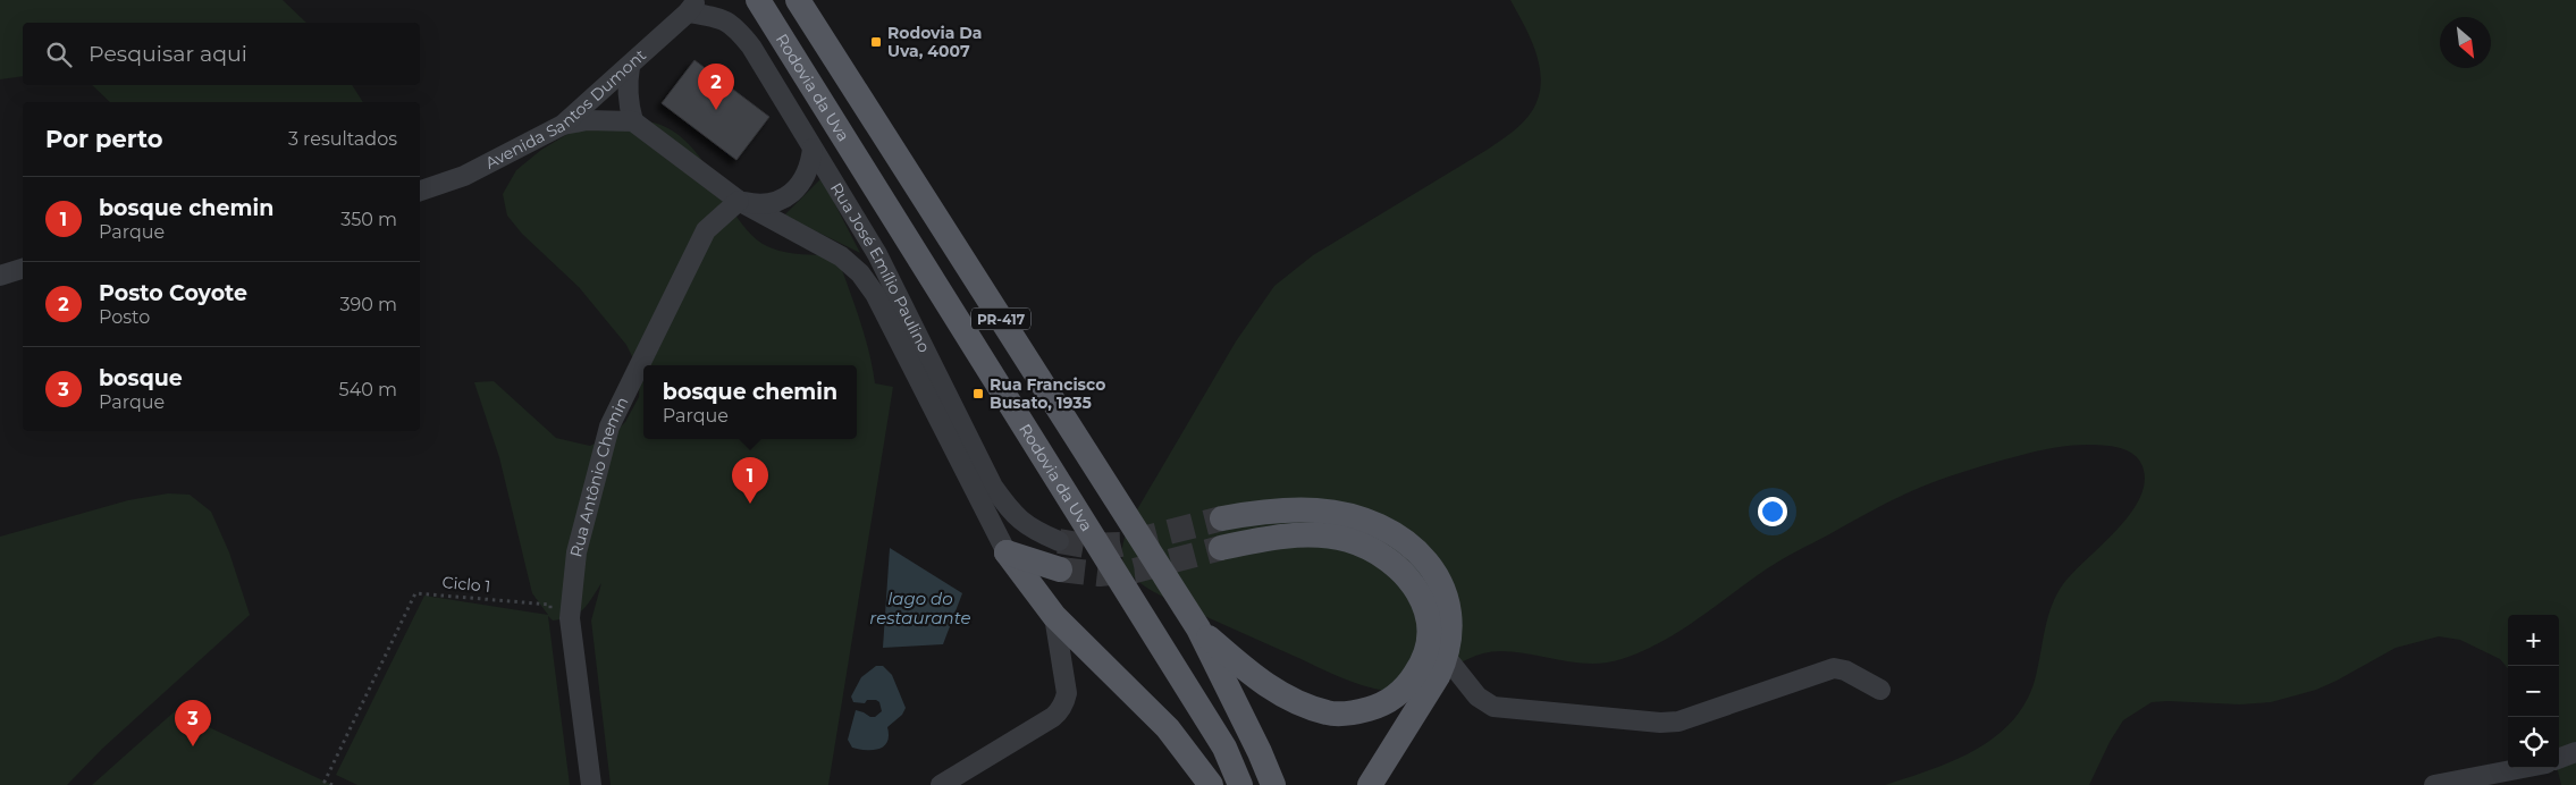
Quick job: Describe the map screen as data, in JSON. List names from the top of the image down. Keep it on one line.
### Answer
{"streets":{"main road":["Rodovia da Uva","PR-417"],"street":["Avenida Santos Dumont","Rua José Emílio Paulino","Rua Antônio Chemin"],"path":["Ciclo 1"]},"crossings":[["Avenida Santos Dumont","Rua José Emílio Paulino"],["Rua José Emílio Paulino","Rua Antônio Chemin"]],"water":["lago do restaurante"],"places":{"transit":["Rodovia Da Uva, 4007","Rua Francisco Busato, 1935"]},"north":"bottom right","page":{"search":"Pesquisar aqui","pins":["2","1","3"],"heading":["Por perto","3 resultados"],"list":[{"mark":"1","name":"bosque chemin","note":"Parque","value":"350 m"},{"mark":"2","name":"Posto Coyote","note":"Posto","value":"390 m"},{"mark":"3","name":"bosque","note":"Parque","value":"540 m"}],"popup":["bosque chemin","Parque"],"map_buttons":["+","−"]}}
